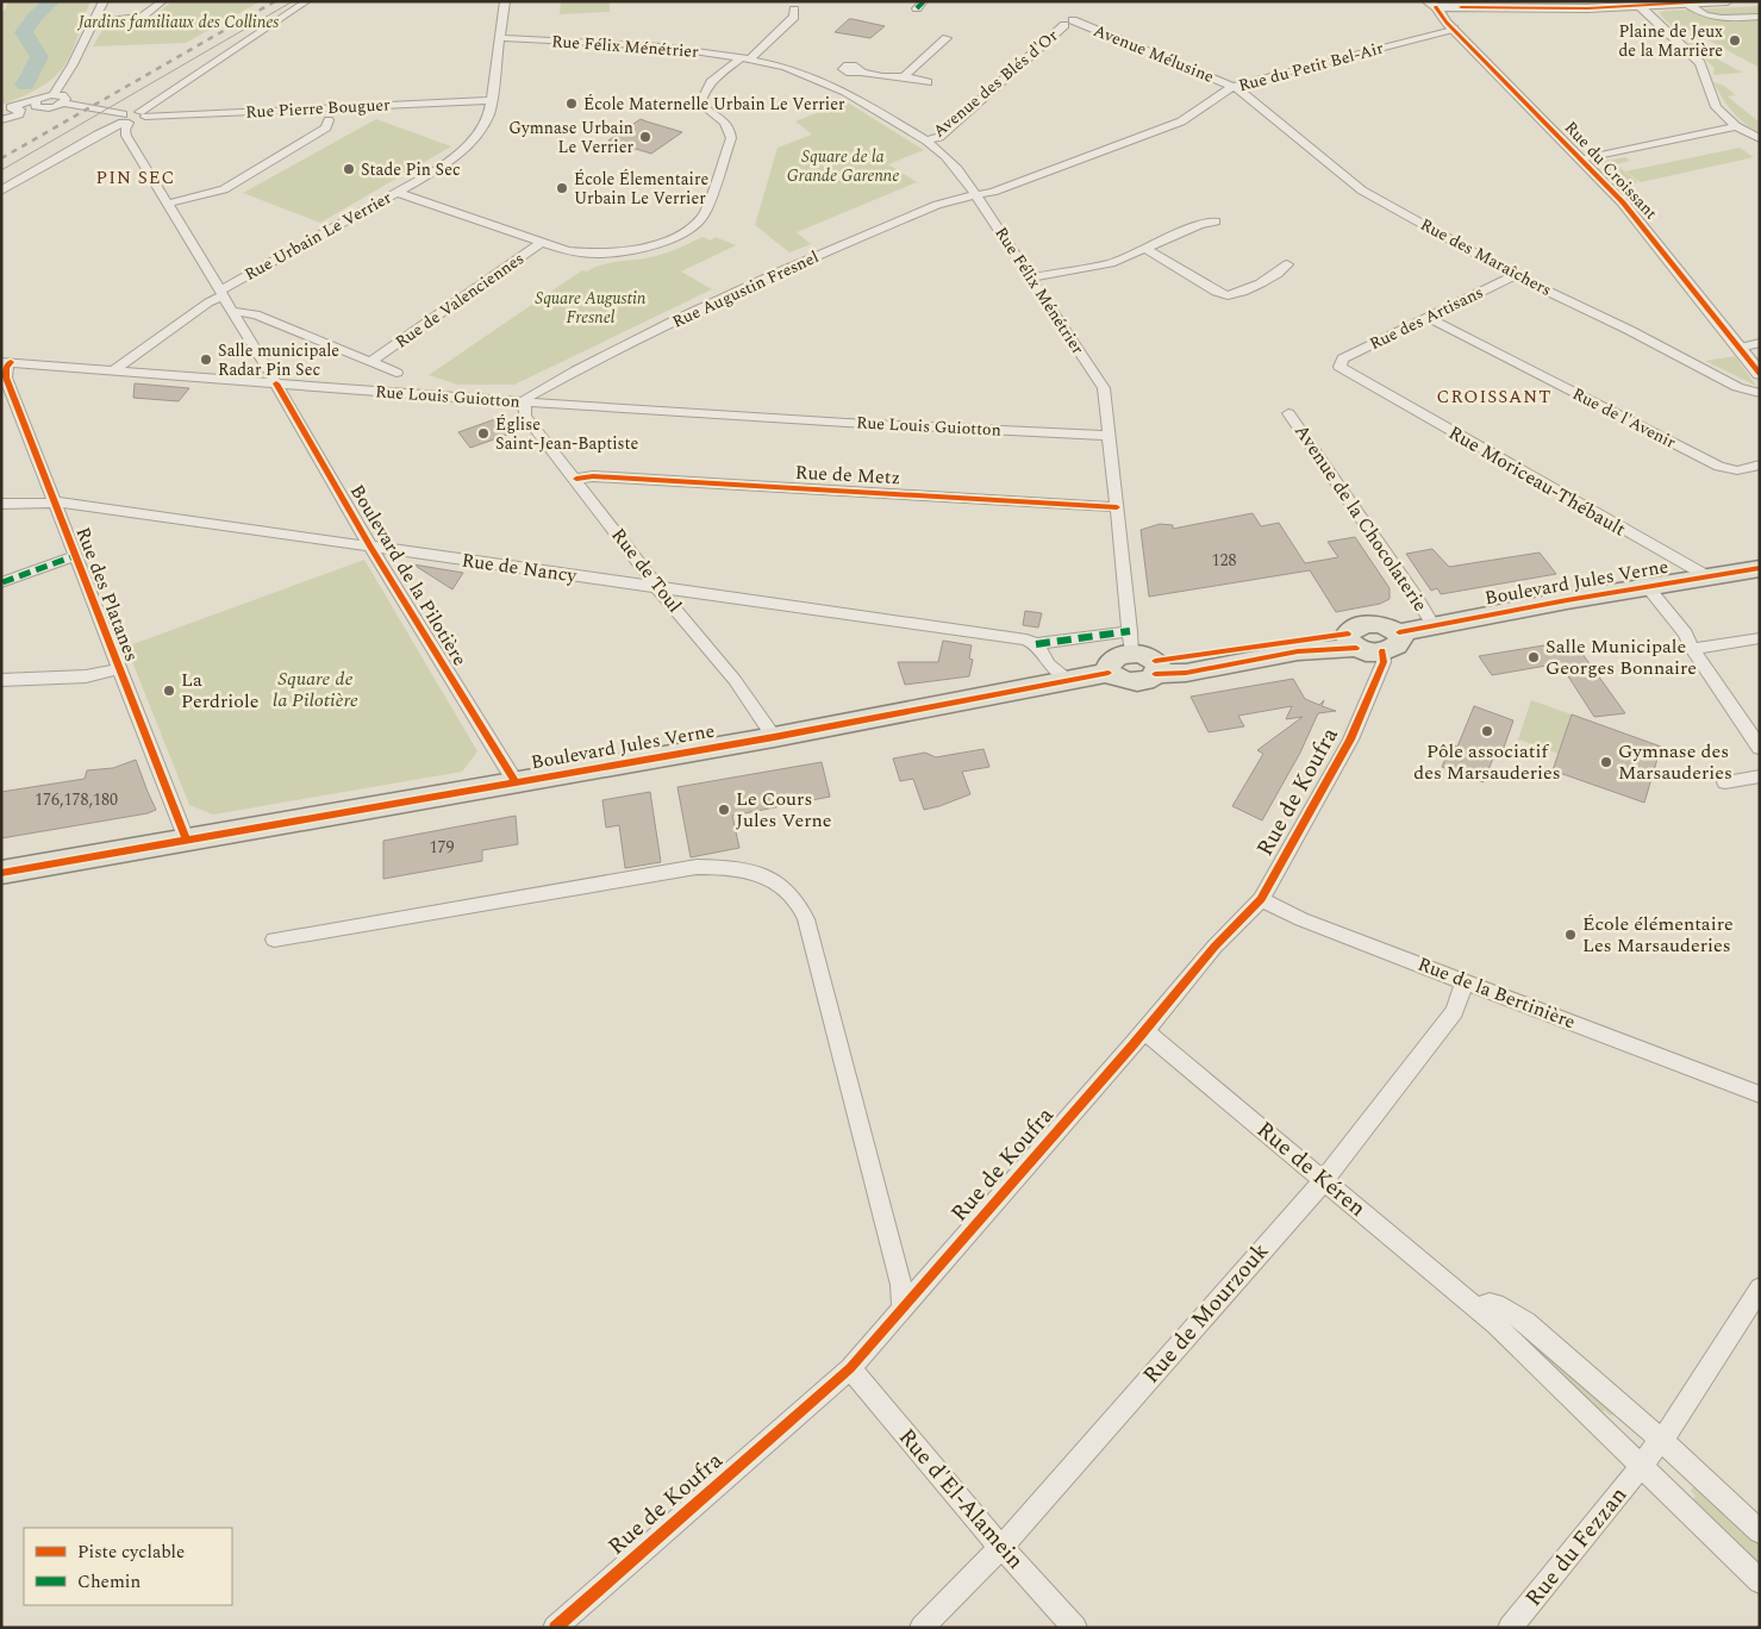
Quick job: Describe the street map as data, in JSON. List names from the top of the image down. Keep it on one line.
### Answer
{"streets":{"main road":["Boulevard Jules Verne"],"street":["Rue Félix Ménétrier","Avenue Mélusine","Rue du Petit Bel-Air","Avenue des Blés d'Or","Rue Pierre Bouguer","Rue du Croissant","Rue Urbain Le Verrier","Rue des Maraîchers","Rue Augustin Fresnel","Rue de Valenciennes","Rue des Artisans","Rue Louis Guiotton","Rue de l'Avenir","Rue de Metz","Rue Moriceau-Thébault","Avenue de la Chocolaterie","Rue de Nancy","Rue de Toul","Boulevard de la Pilotière","Rue des Platanes","Rue de Koufra","Rue de la Bertinière","Rue de Kéren","Rue de Mourzouk","Rue d'El-Alamein","Rue du Fezzan"]},"crossings":[["Rue Félix Ménétrier","Rue du Petit Bel-Air"],["Rue Félix Ménétrier","Avenue des Blés d'Or"],["Rue Félix Ménétrier","Rue Urbain Le Verrier"],["Rue Félix Ménétrier","Rue Augustin Fresnel"],["Rue Félix Ménétrier","Rue Louis Guiotton"],["Rue Félix Ménétrier","Rue de Metz"],["Rue Félix Ménétrier","Rue de Nancy"],["Avenue Mélusine","Rue du Petit Bel-Air"],["Avenue Mélusine","Avenue des Blés d'Or"],["Avenue Mélusine","Rue des Maraîchers"],["Rue du Petit Bel-Air","Rue du Croissant"],["Rue du Petit Bel-Air","Rue des Maraîchers"],["Rue du Petit Bel-Air","Rue Augustin Fresnel"],["Rue Pierre Bouguer","Rue Urbain Le Verrier"],["Rue Pierre Bouguer","Boulevard de la Pilotière"],["Rue Urbain Le Verrier","Rue de Valenciennes"],["Rue Urbain Le Verrier","Rue Louis Guiotton"],["Rue Urbain Le Verrier","Boulevard de la Pilotière"],["Rue des Maraîchers","Rue des Artisans"],["Rue Augustin Fresnel","Rue Louis Guiotton"],["Rue Augustin Fresnel","Rue de Toul"],["Rue des Artisans","Rue de l'Avenir"],["Rue des Artisans","Rue Moriceau-Thébault"],["Rue Louis Guiotton","Rue de Toul"],["Rue Louis Guiotton","Boulevard de la Pilotière"],["Rue Louis Guiotton","Rue des Platanes"],["Rue de Metz","Rue de Toul"],["Rue Moriceau-Thébault","Boulevard Jules Verne"],["Avenue de la Chocolaterie","Boulevard Jules Verne"],["Rue de Nancy","Rue de Toul"],["Rue de Nancy","Boulevard de la Pilotière"],["Rue de Nancy","Rue des Platanes"],["Rue de Toul","Boulevard Jules Verne"],["Boulevard de la Pilotière","Boulevard Jules Verne"],["Boulevard Jules Verne","Rue des Platanes"],["Rue de Koufra","Rue de la Bertinière"],["Rue de Koufra","Rue de Kéren"],["Rue de Koufra","Rue d'El-Alamein"],["Rue de la Bertinière","Rue de Mourzouk"],["Rue de Kéren","Rue de Mourzouk"],["Rue de Kéren","Rue du Fezzan"],["Rue de Mourzouk","Rue d'El-Alamein"]],"districts":["PIN SEC","CROISSANT"],"parks":["Jardins familiaux des Collines","Square de la Grande Garenne","Square Augustin Fresnel","Square de la Pilotière"],"places":["Plaine de Jeux de la Marrière","École Maternelle Urbain Le Verrier","Gymnase Urbain Le Verrier","Stade Pin Sec","École Élementaire Urbain Le Verrier","Salle municipale Radar Pin Sec","Église Saint-Jean-Baptiste","Salle Municipale Georges Bonnaire","La Perdriole","Pôle associatif des Marsauderies","Gymnase des Marsauderies","Le Cours Jules Verne","École élémentaire Les Marsauderies"],"house_numbers":["128","176,178,180","179"],"legend":["Piste cyclable","Chemin"]}
